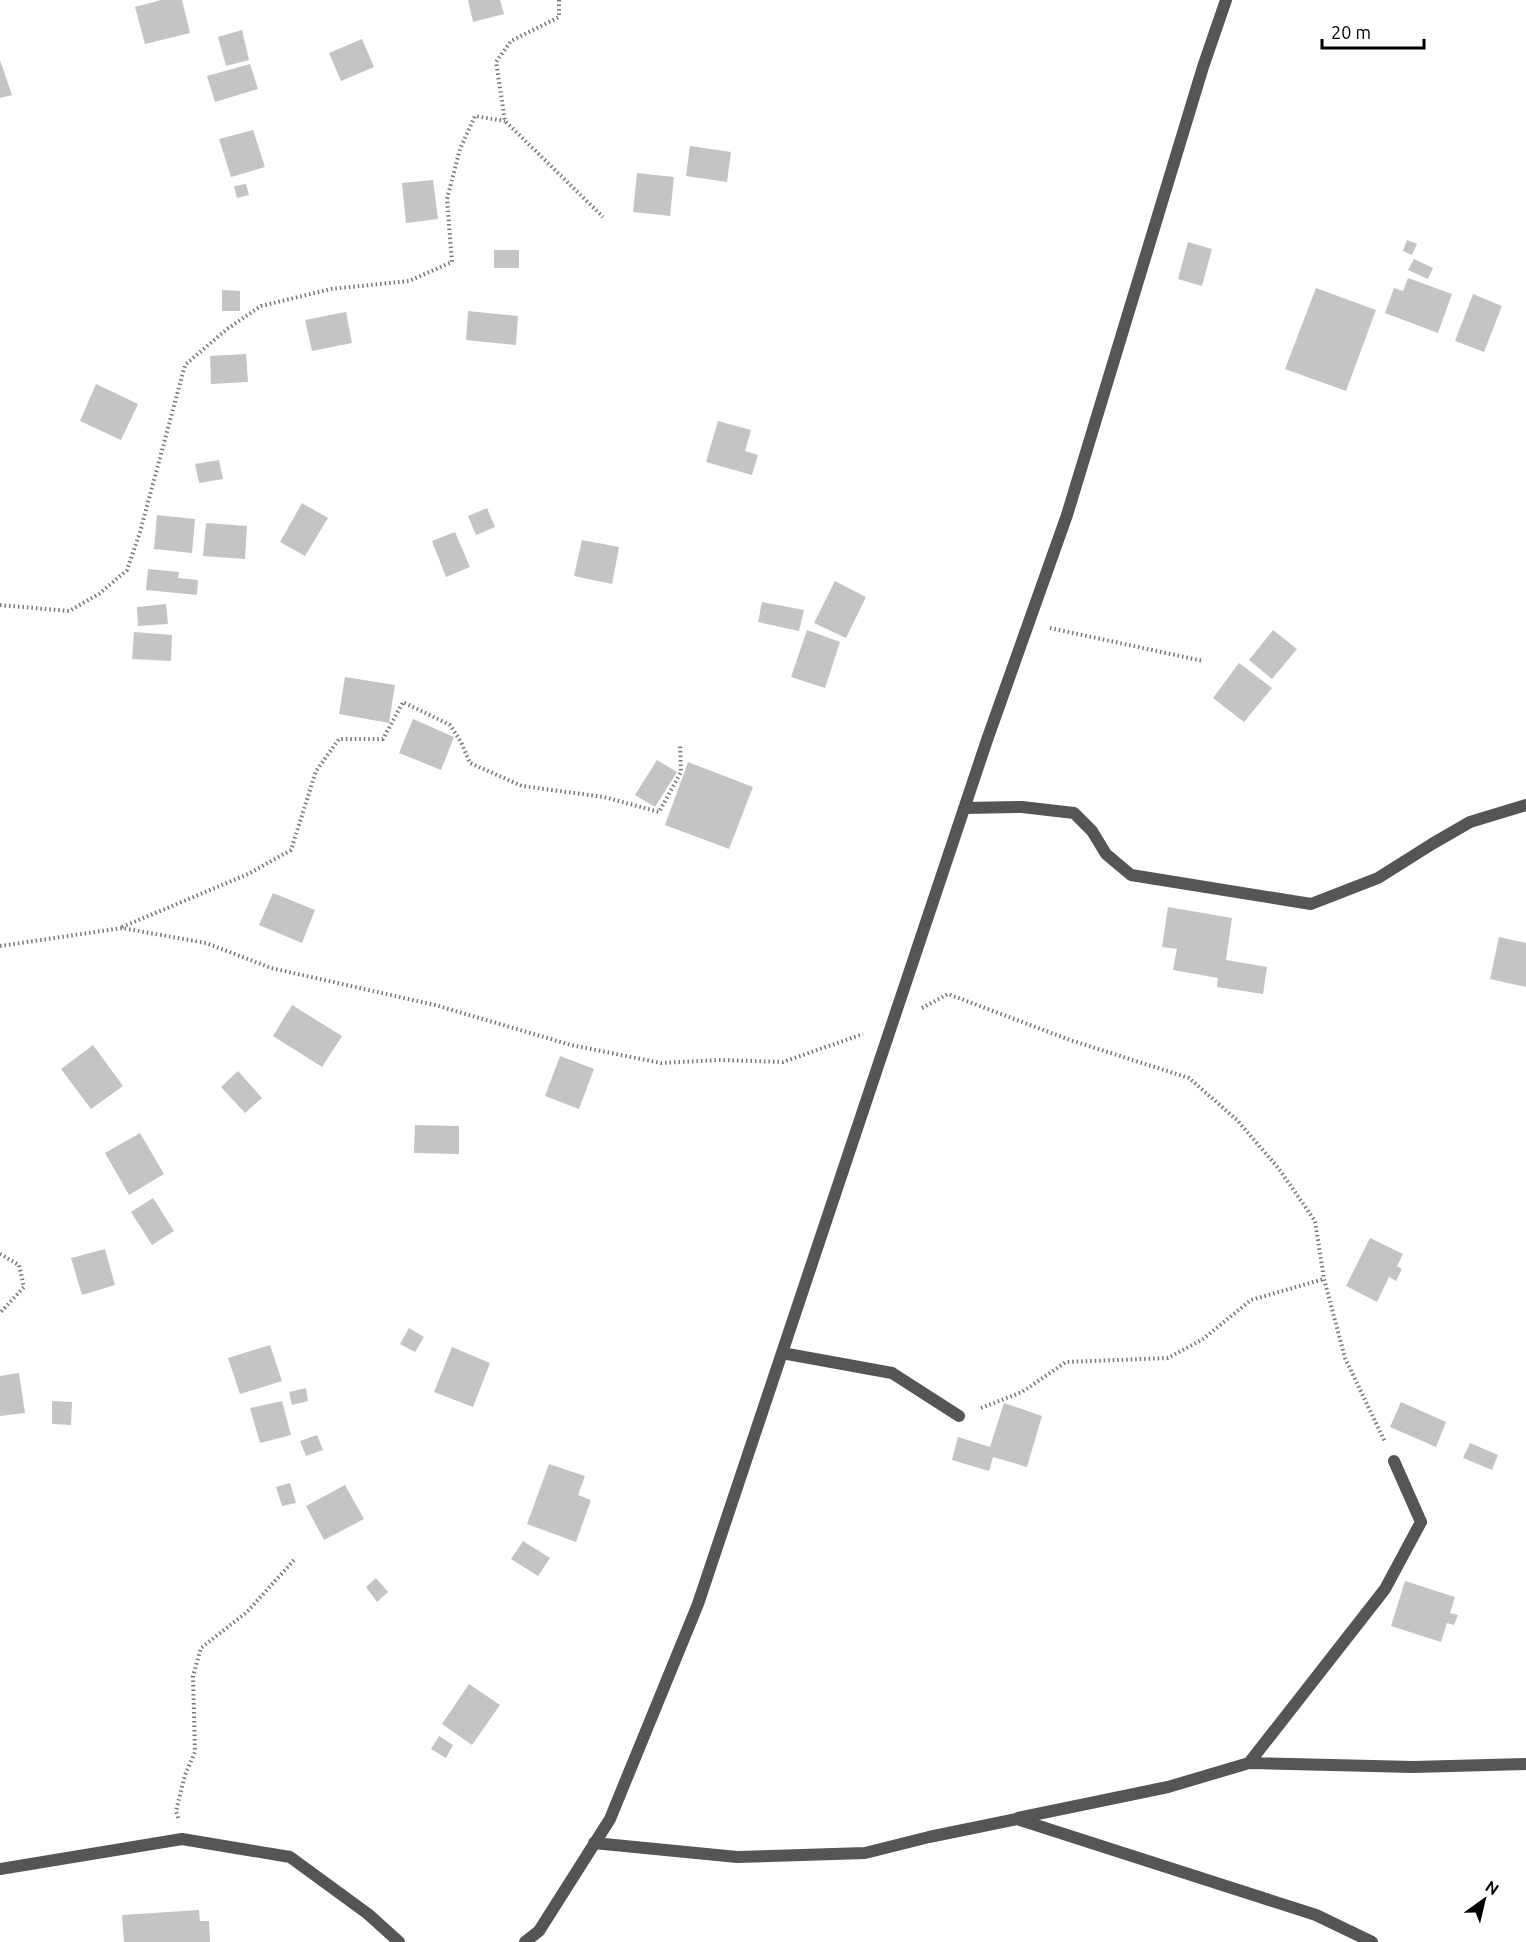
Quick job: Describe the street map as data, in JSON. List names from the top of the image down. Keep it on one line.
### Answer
{"scale_bar":"20 m","north":"top right"}
